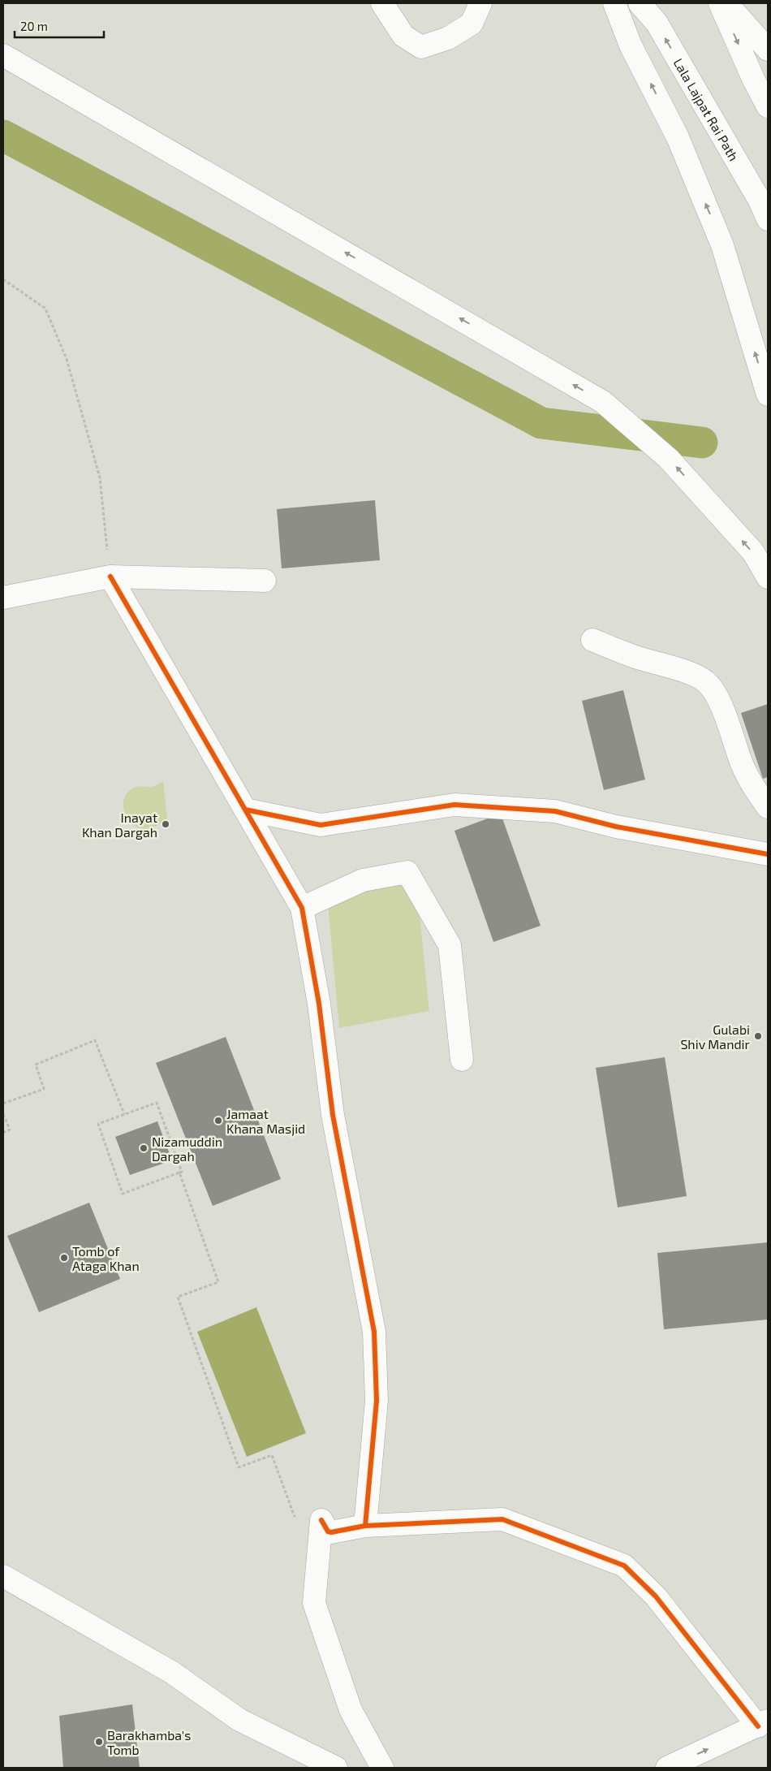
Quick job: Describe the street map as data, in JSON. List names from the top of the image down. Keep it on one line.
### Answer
{"streets":{"main road":["Lala Lajpat Rai Path"]},"places":["Inayat Khan Dargah","Gulabi Shiv Mandir","Jamaat Khana Masjid","Nizamuddin Dargah","Tomb of Ataga Khan","Barakhamba's Tomb"],"scale_bar":"20 m"}
